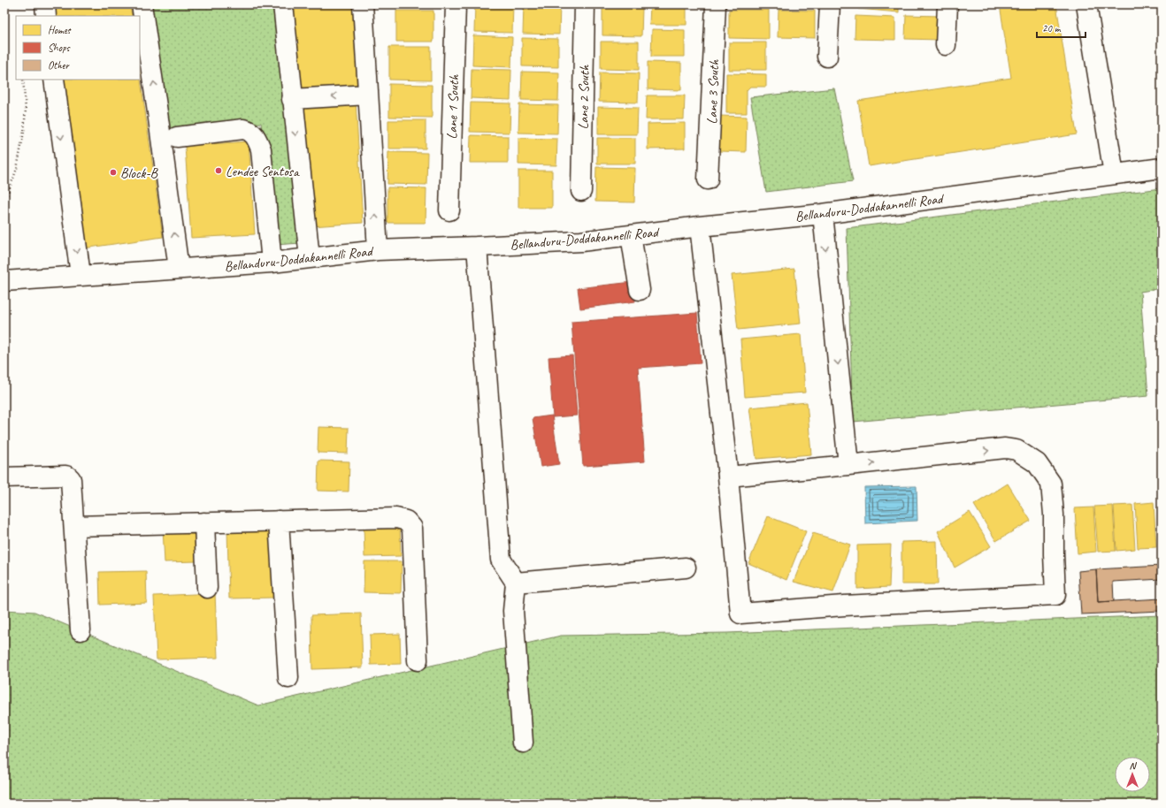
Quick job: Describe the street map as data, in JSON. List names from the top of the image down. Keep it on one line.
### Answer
{"streets":{"street":["Lane 3 South","Lane 2 South","Lane 1 South","Bellanduru-Doddakannelli Road"]},"places":["Lendee Sentosa","Block-B"],"legend":["Homes","Shops","Other"],"scale_bar":"20 m","north":"top"}
